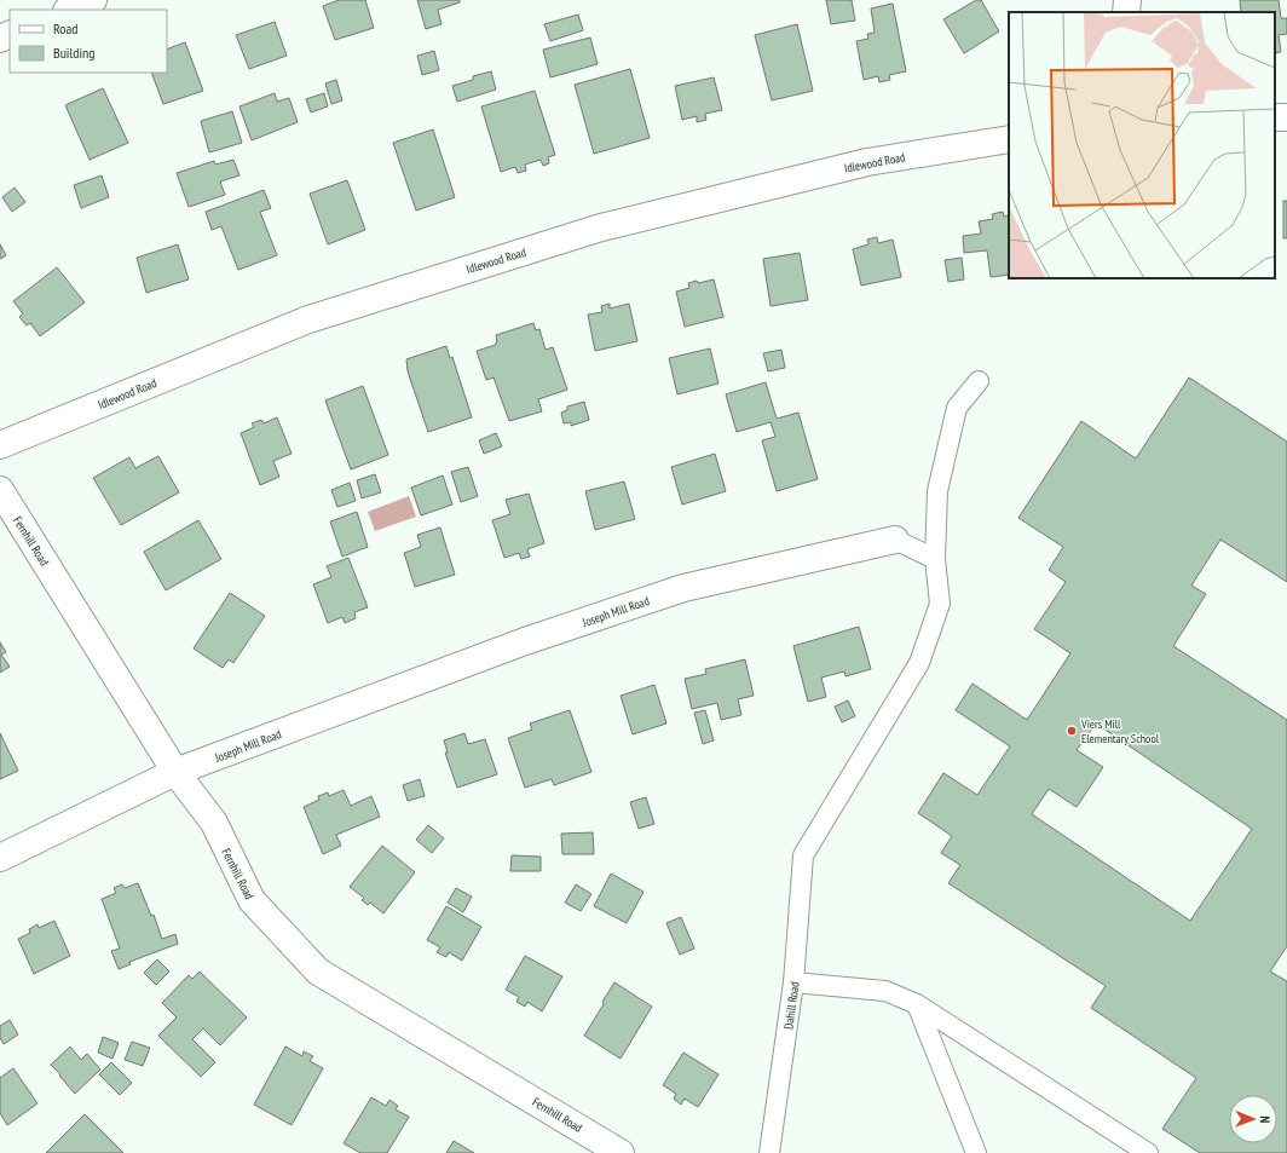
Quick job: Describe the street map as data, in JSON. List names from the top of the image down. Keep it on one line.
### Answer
{"streets":{"street":["Idlewood Road","Fernhill Road","Joseph Mill Road"],"lane":["Dahill Road"]},"crossings":[["Fernhill Road","Joseph Mill Road"],["Joseph Mill Road","Dahill Road"]],"places":["Viers Mill Elementary School"],"legend":["Road","Building"],"north":"right"}
